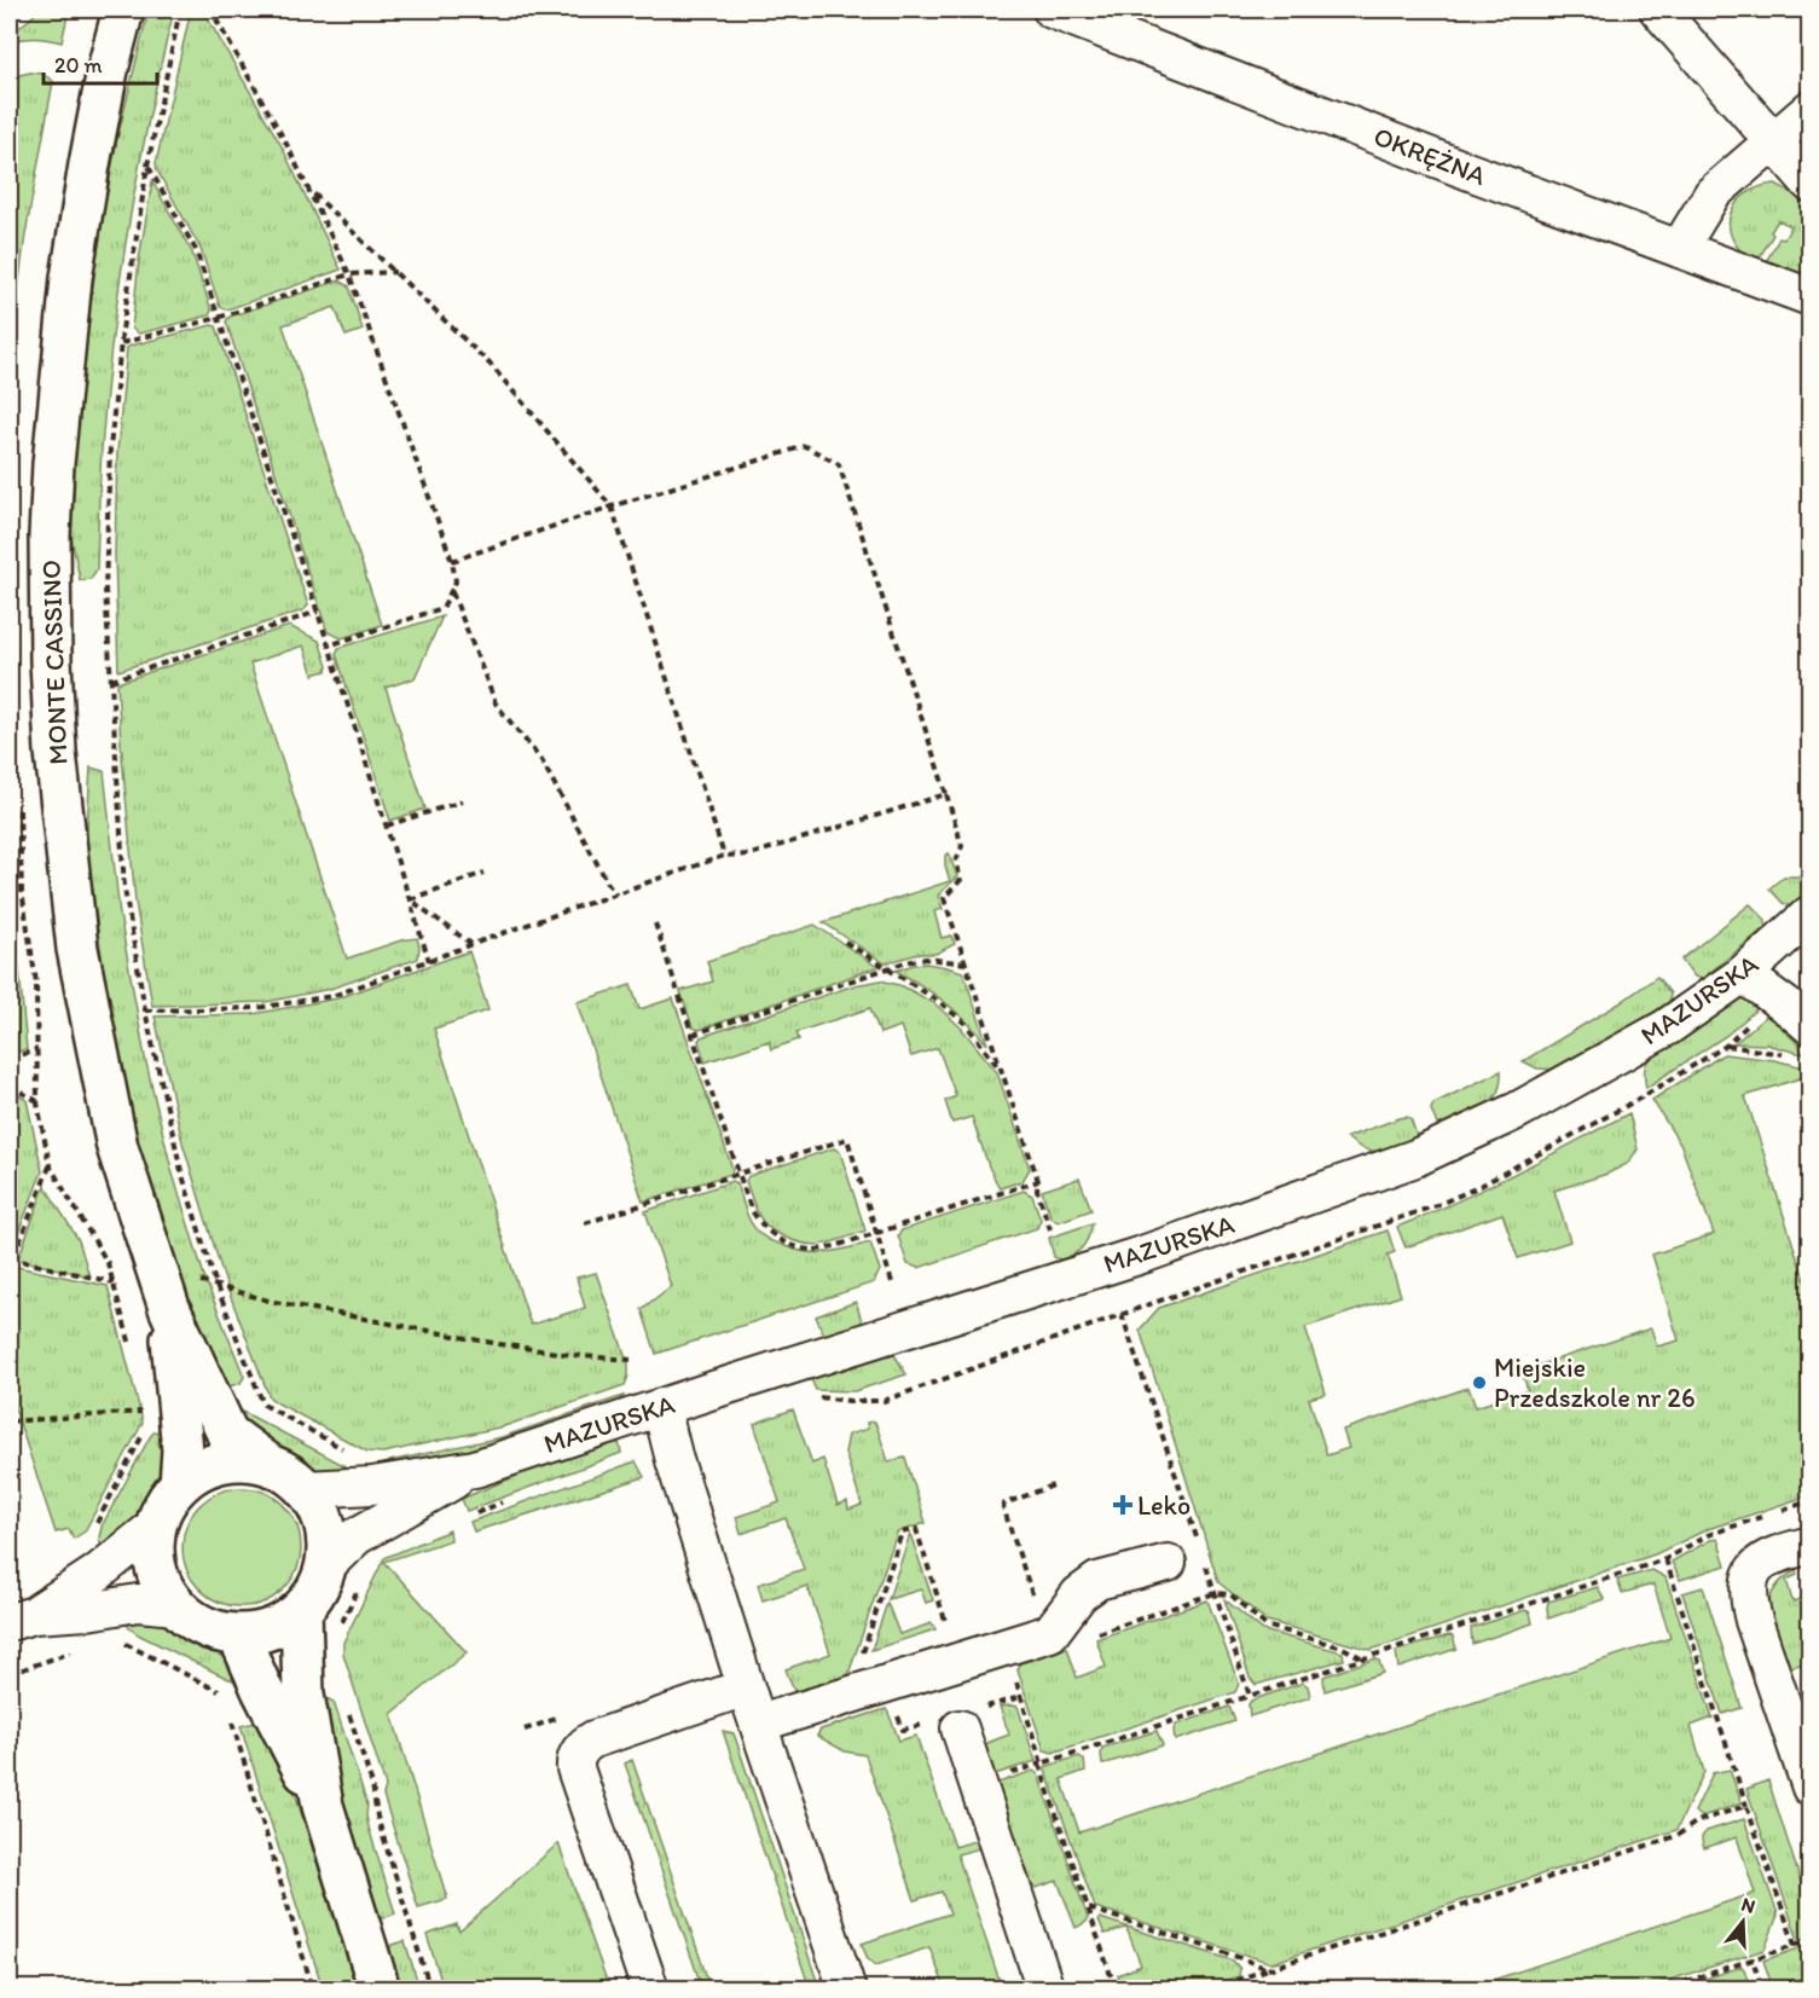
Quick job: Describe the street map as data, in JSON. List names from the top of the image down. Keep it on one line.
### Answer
{"streets":{"main road":["MONTE CASSINO"],"street":["OKRĘŻNA","MAZURSKA"]},"crossings":[["MONTE CASSINO","MAZURSKA"]],"places":{"other":["Miejskie Przedszkole nr 26"],"health":["Leko"]},"scale_bar":"20 m","north":"top"}
